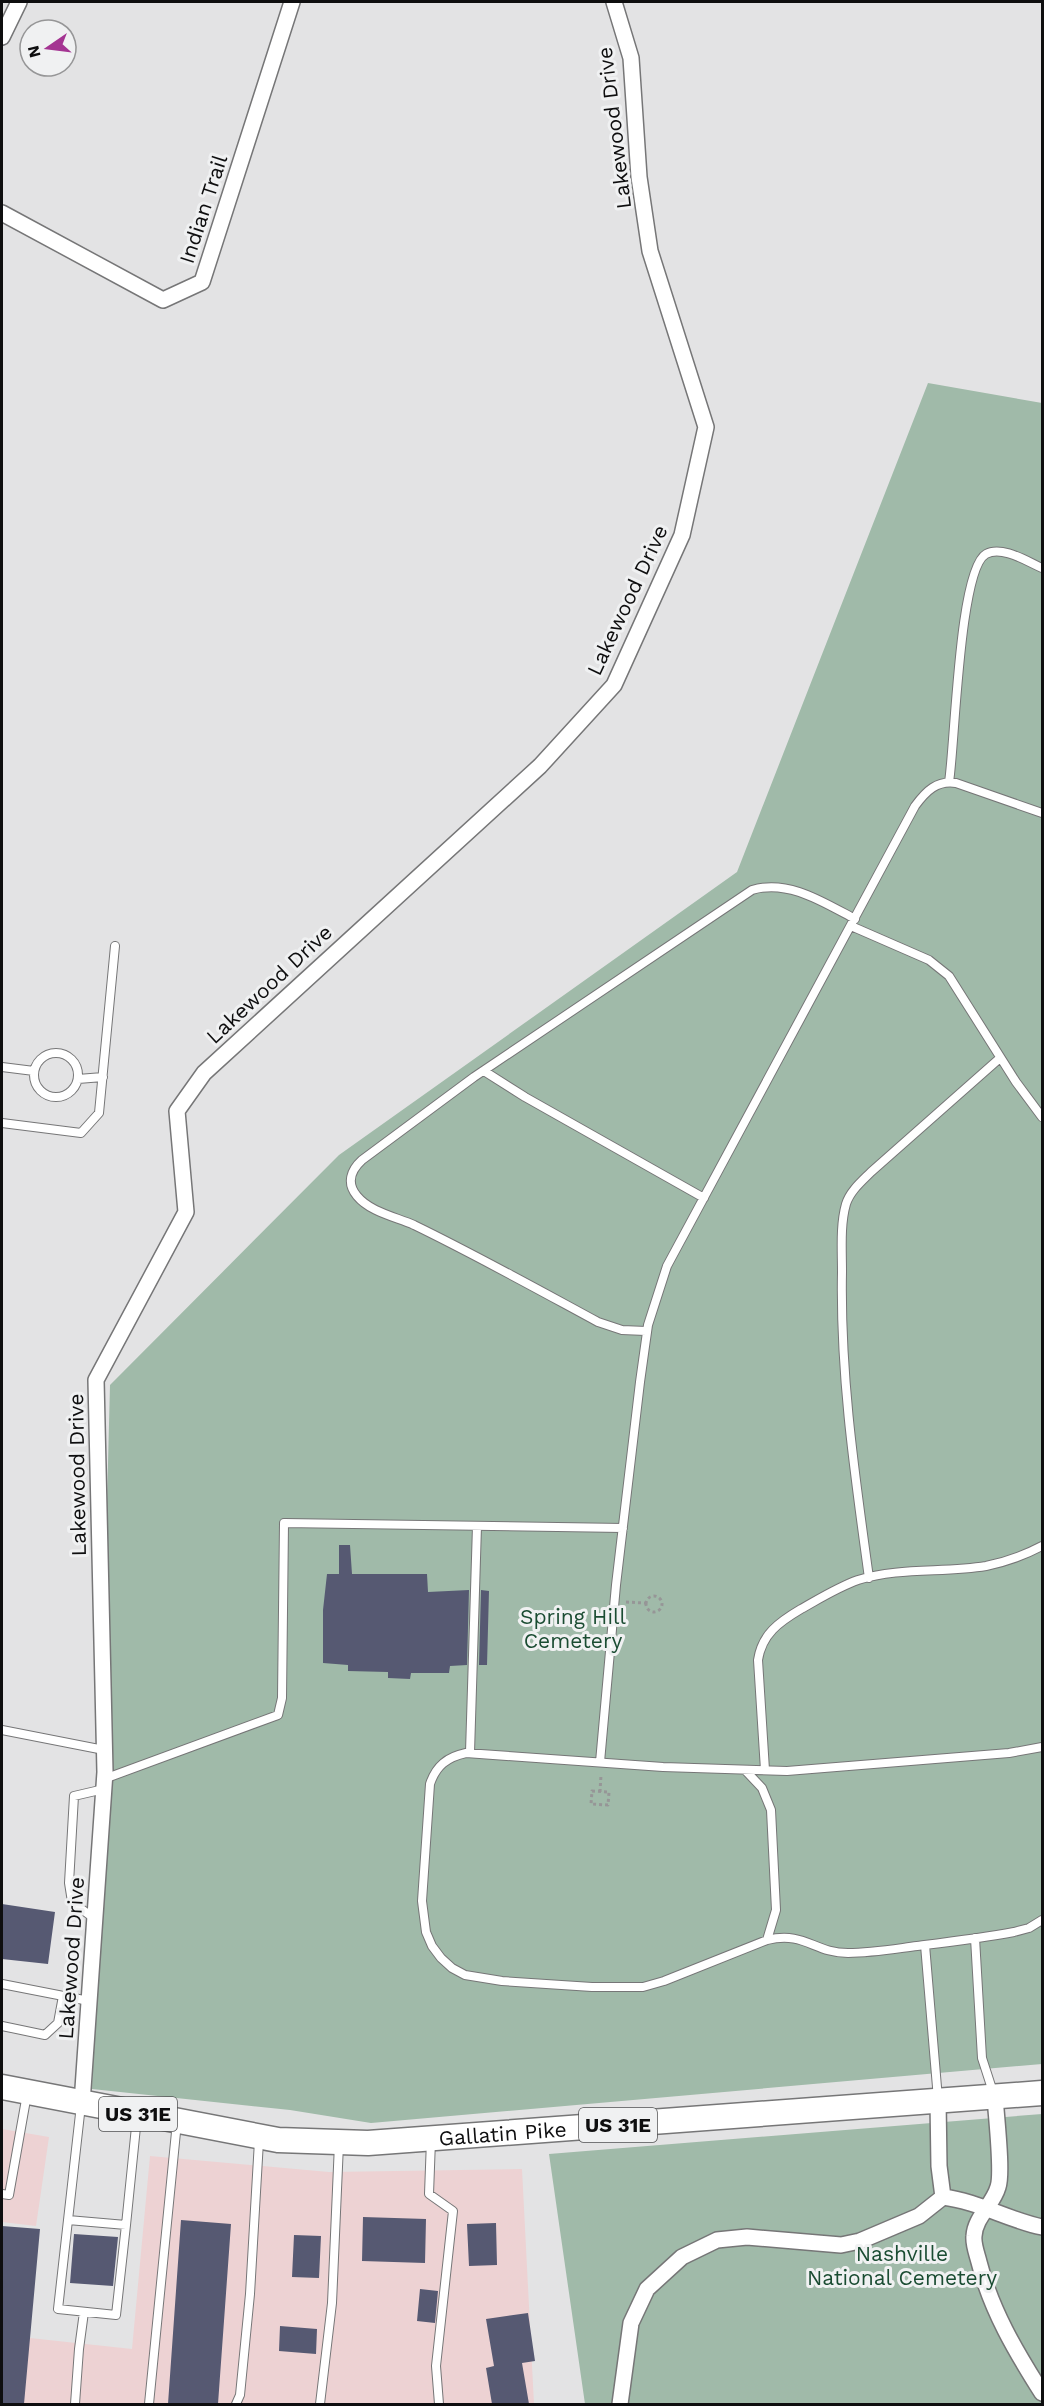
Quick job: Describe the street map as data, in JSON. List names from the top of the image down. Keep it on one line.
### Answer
{"streets":{"main road":["US 31E","Gallatin Pike"],"street":["Lakewood Drive","Indian Trail"]},"crossings":[["Lakewood Drive","Gallatin Pike"]],"parks":["Spring Hill Cemetery","Nashville National Cemetery"],"north":"left"}
